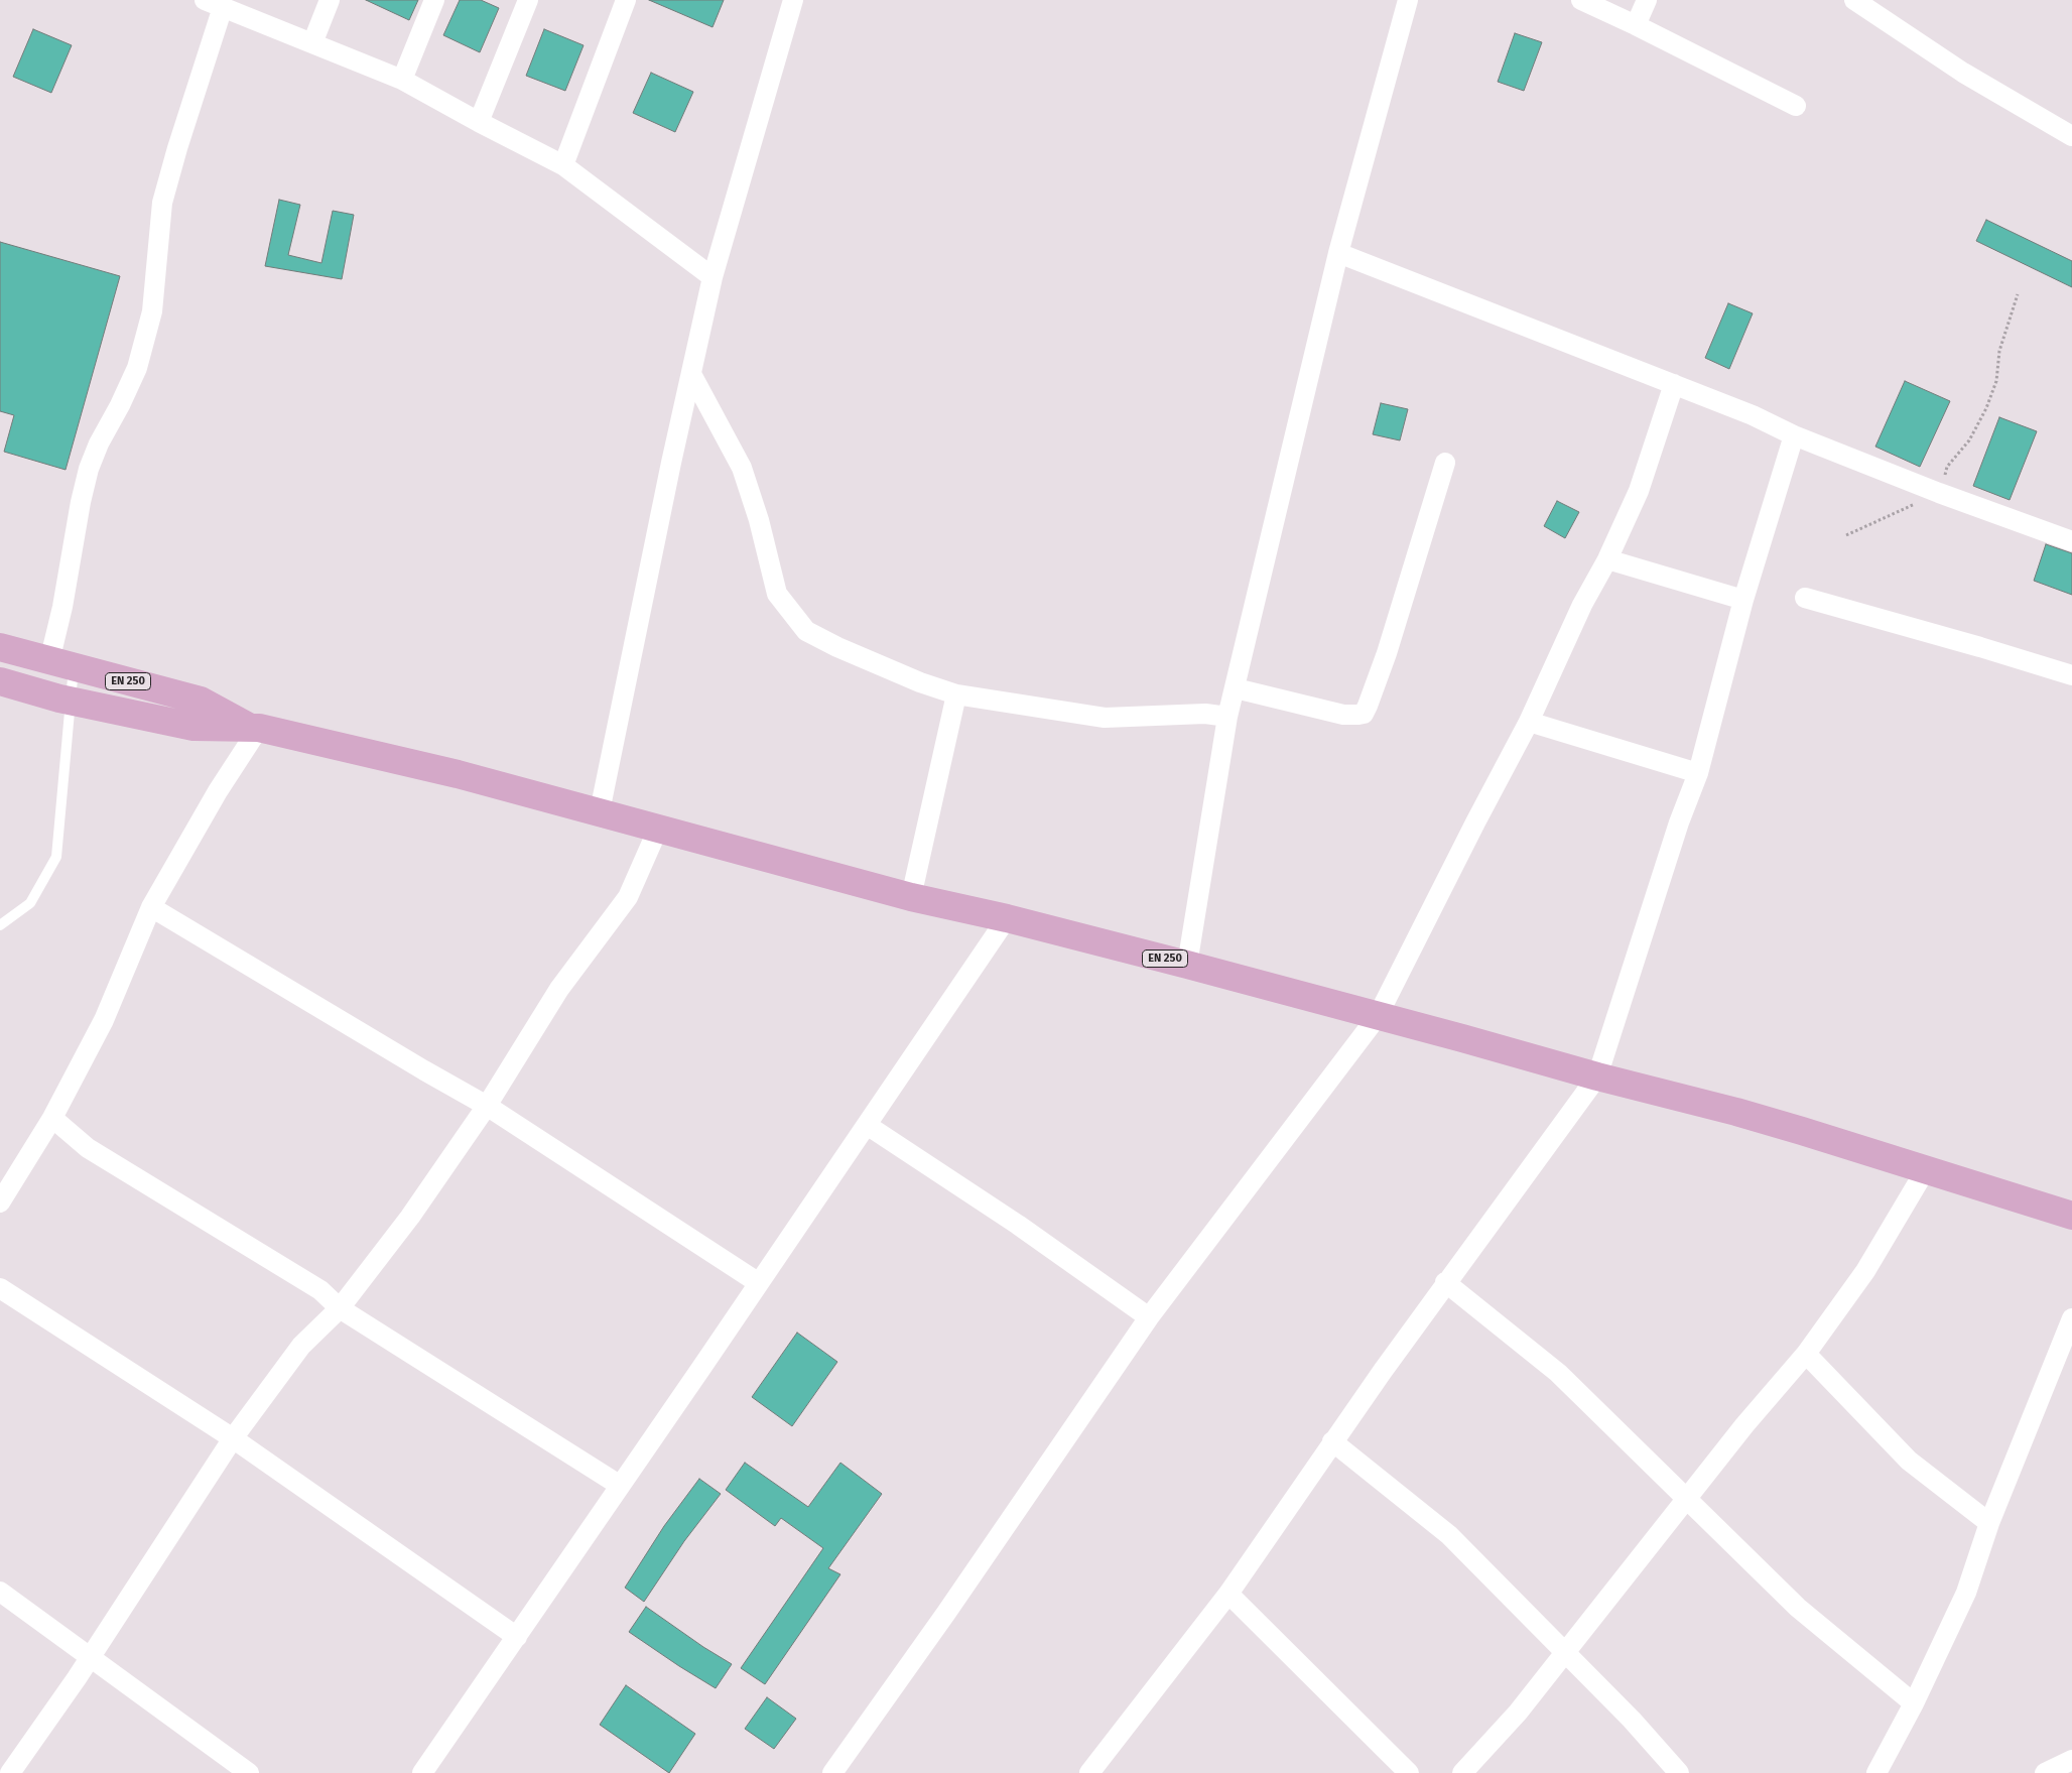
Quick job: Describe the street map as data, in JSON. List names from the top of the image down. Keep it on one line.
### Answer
{"streets":{"main road":["EN 250"]}}
